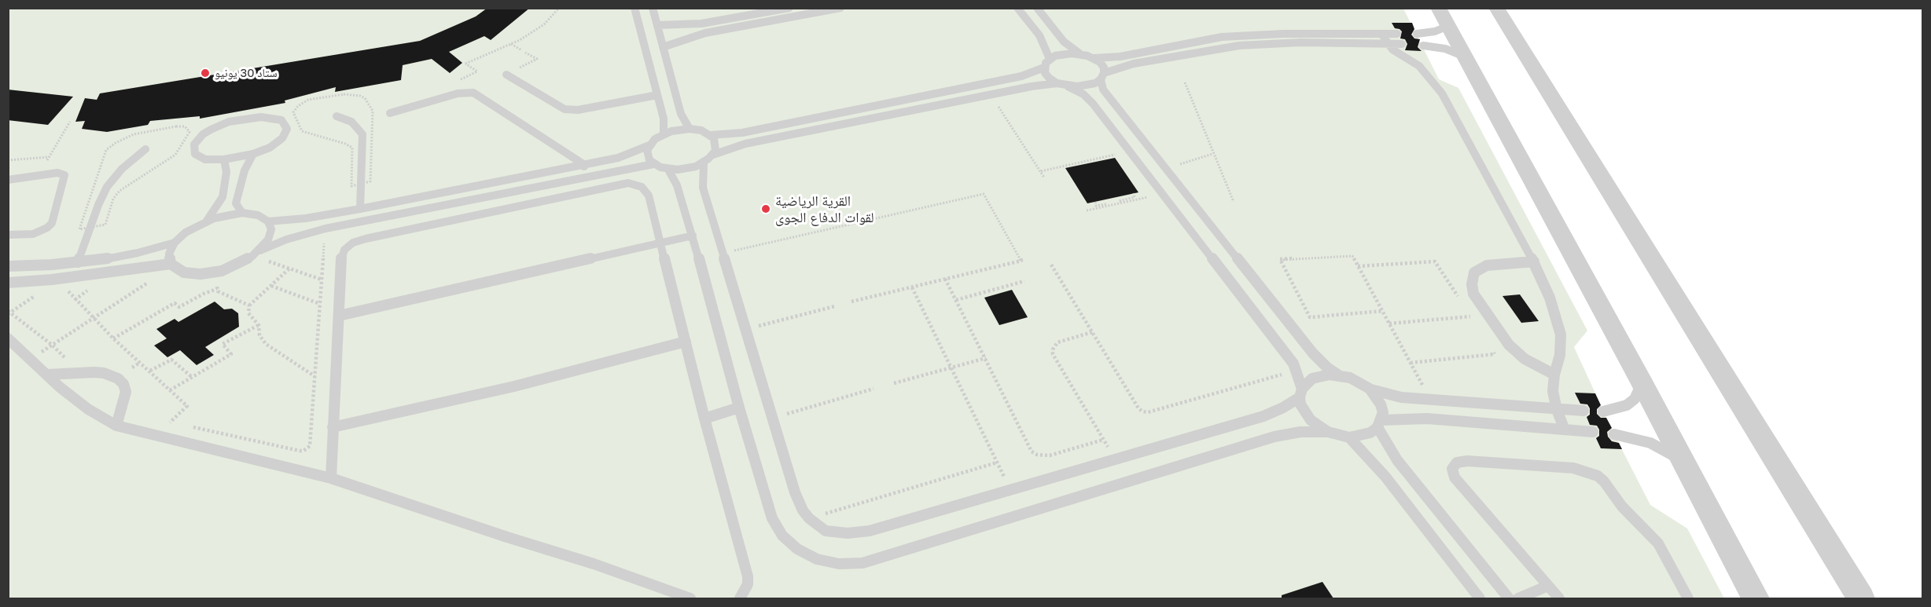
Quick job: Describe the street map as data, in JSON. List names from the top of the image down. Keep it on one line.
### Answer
{"places":["ستاد 30 يونيو","القرية الرياضية لقوات الدفاع الجوى"]}
